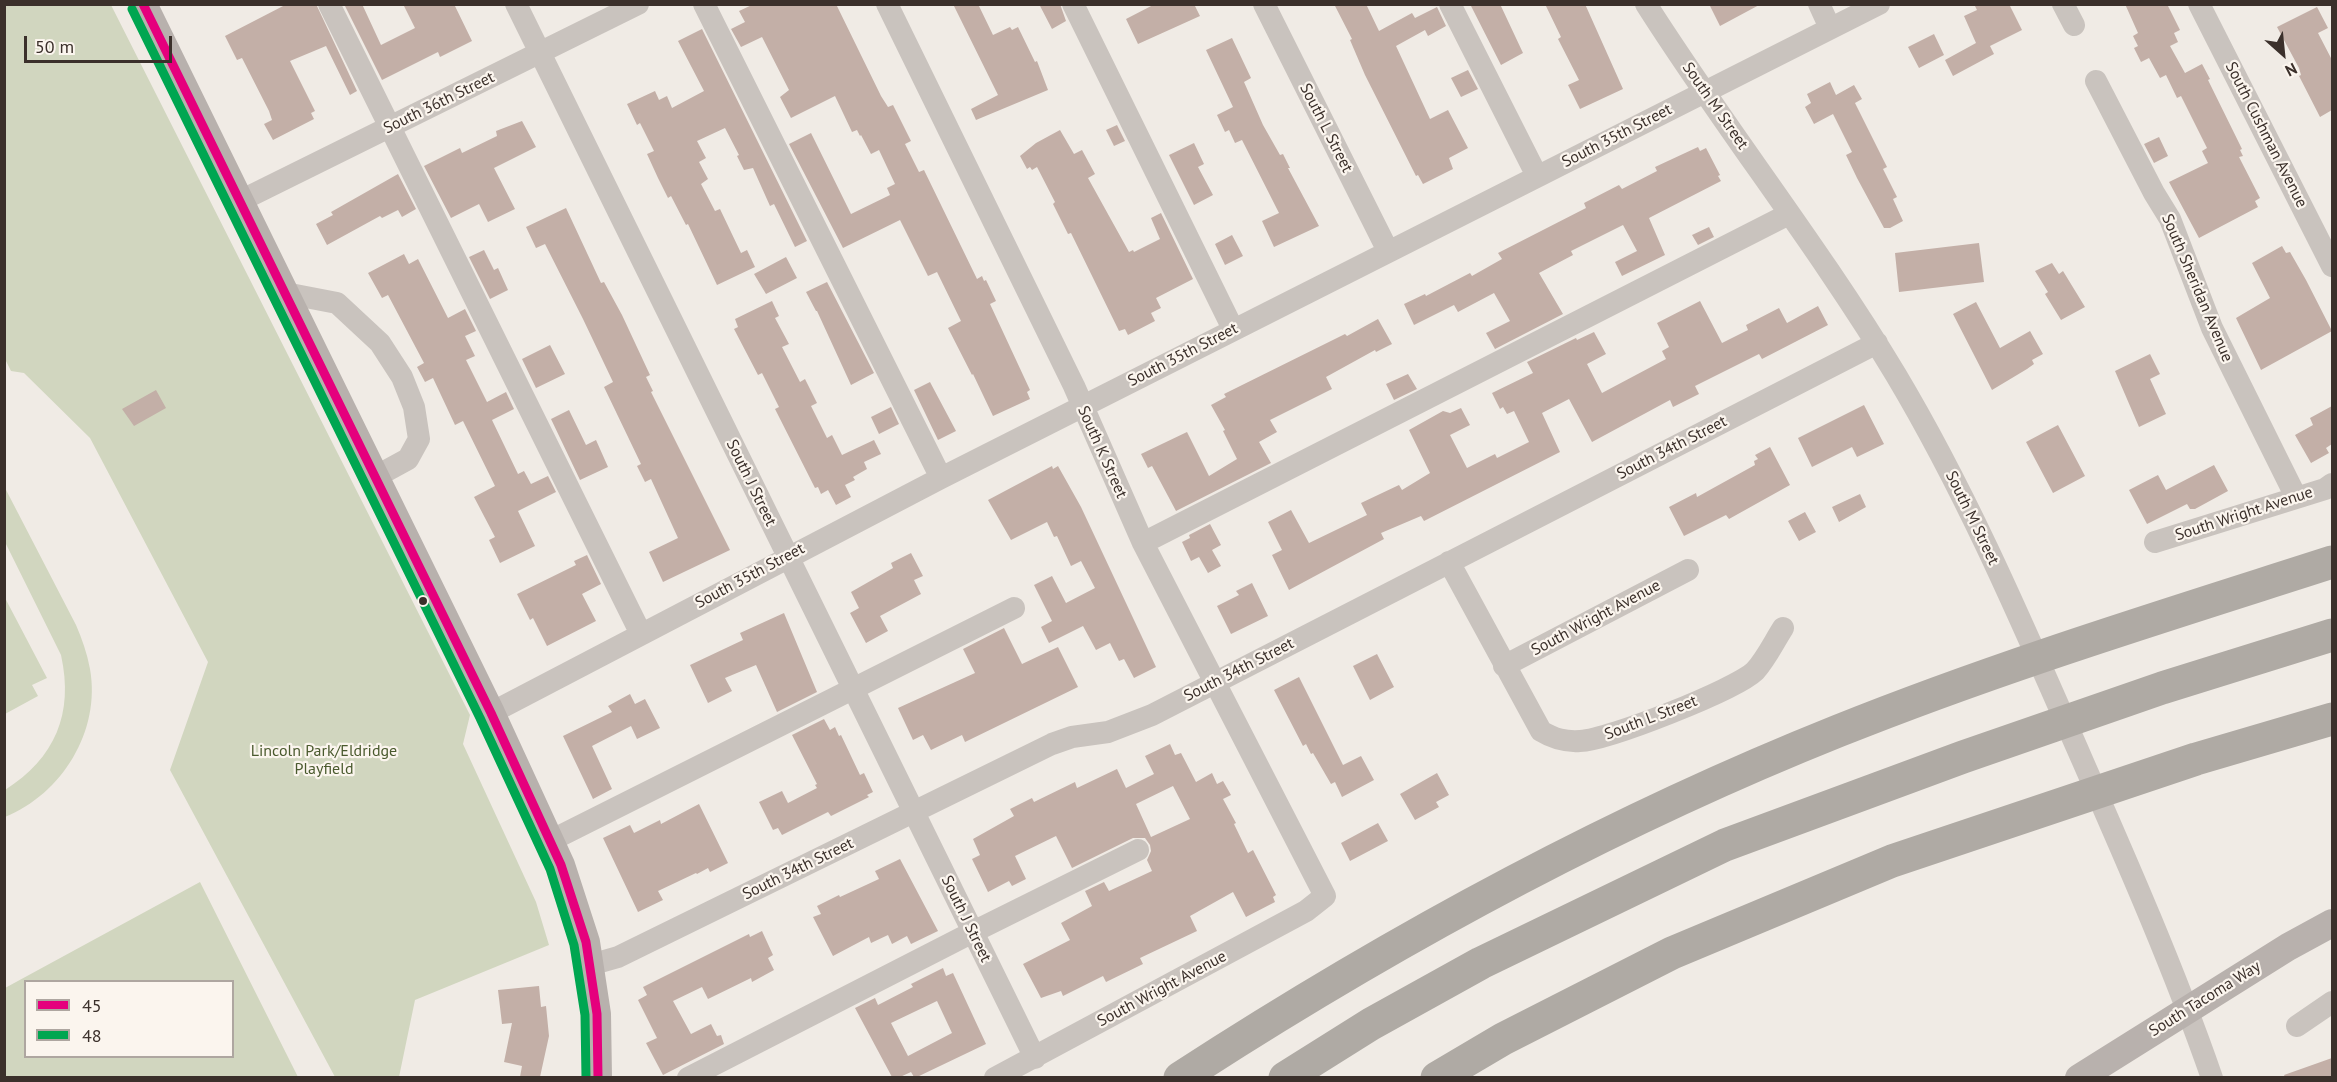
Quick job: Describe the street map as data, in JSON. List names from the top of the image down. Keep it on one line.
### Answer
{"streets":{"main road":["South Tacoma Way"],"street":["South 36th Street","South M Street","South L Street","South Cushman Avenue","South 35th Street","South Sheridan Avenue","South 34th Street","South K Street","South J Street","South Wright Avenue"]},"crossings":[["South 36th Street","South J Street"],["South M Street","South 35th Street"],["South M Street","South 34th Street"],["South M Street","South Tacoma Way"],["South L Street","South 35th Street"],["South L Street","South 34th Street"],["South L Street","South Wright Avenue"],["South 35th Street","South K Street"],["South 35th Street","South J Street"],["South Sheridan Avenue","South Wright Avenue"],["South 34th Street","South K Street"],["South 34th Street","South J Street"],["South K Street","South Wright Avenue"],["South J Street","South Wright Avenue"]],"parks":["Lincoln Park/Eldridge Playfield"],"lines":["transit line 45","transit line 48"],"legend":["45","48"],"scale_bar":"50 m","north":"bottom right"}
